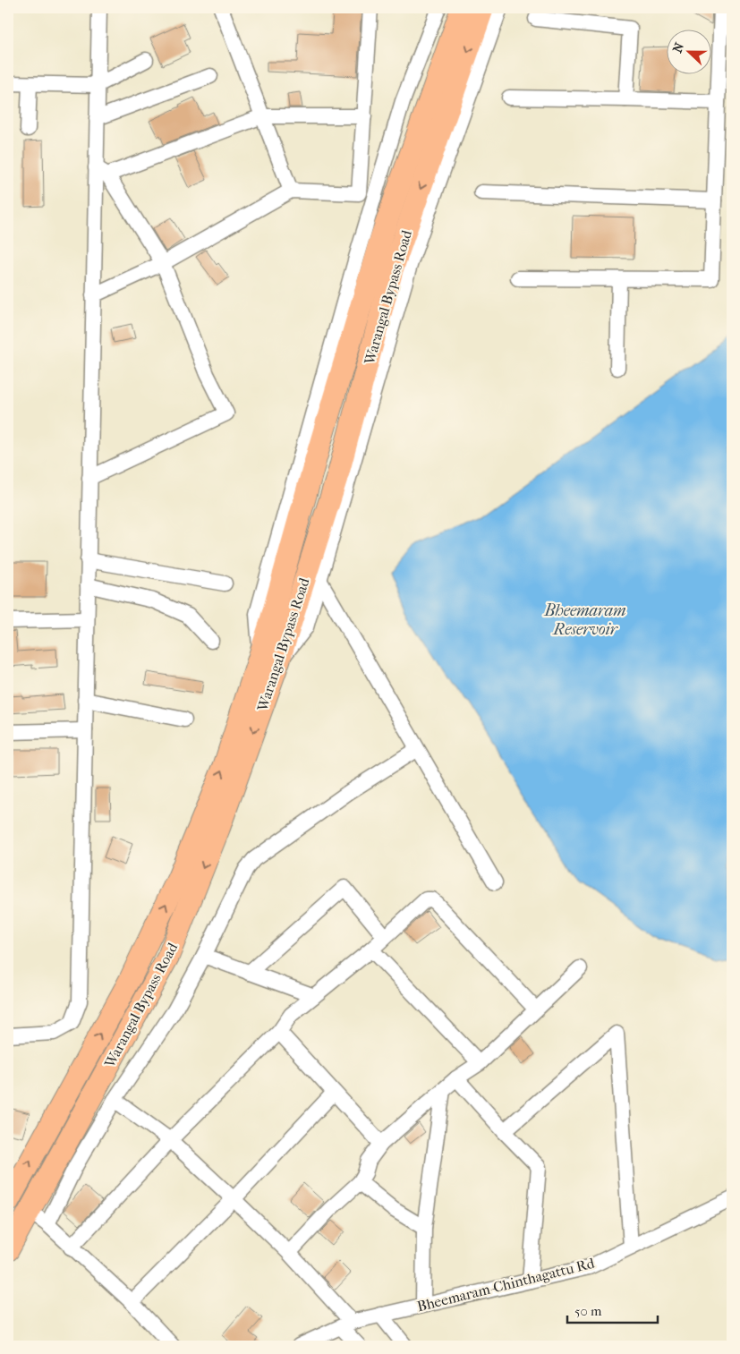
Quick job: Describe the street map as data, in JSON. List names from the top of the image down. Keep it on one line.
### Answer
{"streets":{"highway":["Warangal Bypass Road"],"street":["Bheemaram-Chinthagattu Rd"]},"water":["Bheemaram Reservoir"],"scale_bar":"50 m","north":"left"}
